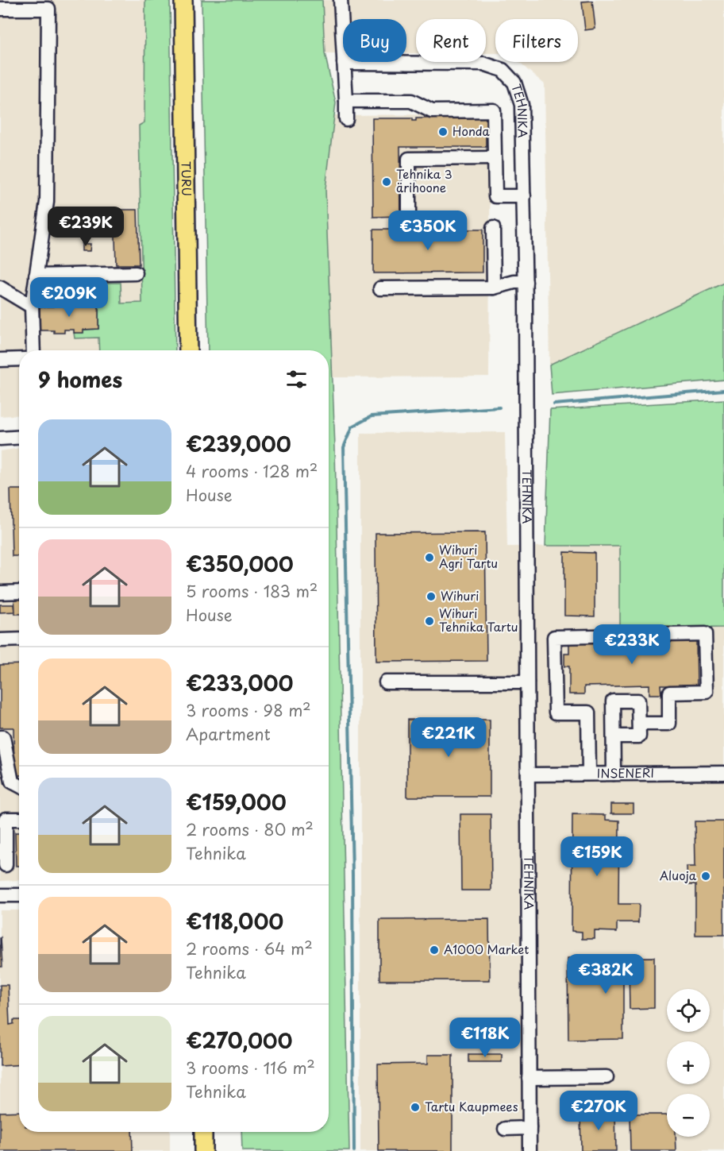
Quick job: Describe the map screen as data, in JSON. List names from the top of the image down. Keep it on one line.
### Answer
{"streets":{"main road":["TURU"],"street":["TEHNIKA","INSENERI"]},"crossings":[["TEHNIKA","INSENERI"]],"places":["Honda","Tehnika 3 ärihoone","Wihuri Agri Tartu","Wihuri","Wihuri Tehnika Tartu","Aluoja","A1000 Market","Tartu Kaupmees"],"page":{"chip":["Buy","Rent","Filters"],"price":["€239K","€350K","€209K","€233K","€221K","€159K","€382K","€118K","€270K"],"heading":"9 homes","list":[{"name":"€239,000","note":"4 rooms · 128 m² · House"},{"name":"€350,000","note":"5 rooms · 183 m² · House"},{"name":"€233,000","note":"3 rooms · 98 m² · Apartment"},{"name":"€159,000","note":"2 rooms · 80 m² · Tehnika"},{"name":"€118,000","note":"2 rooms · 64 m² · Tehnika"},{"name":"€270,000","note":"3 rooms · 116 m² · Tehnika"}],"map_buttons":["+","−"]}}
